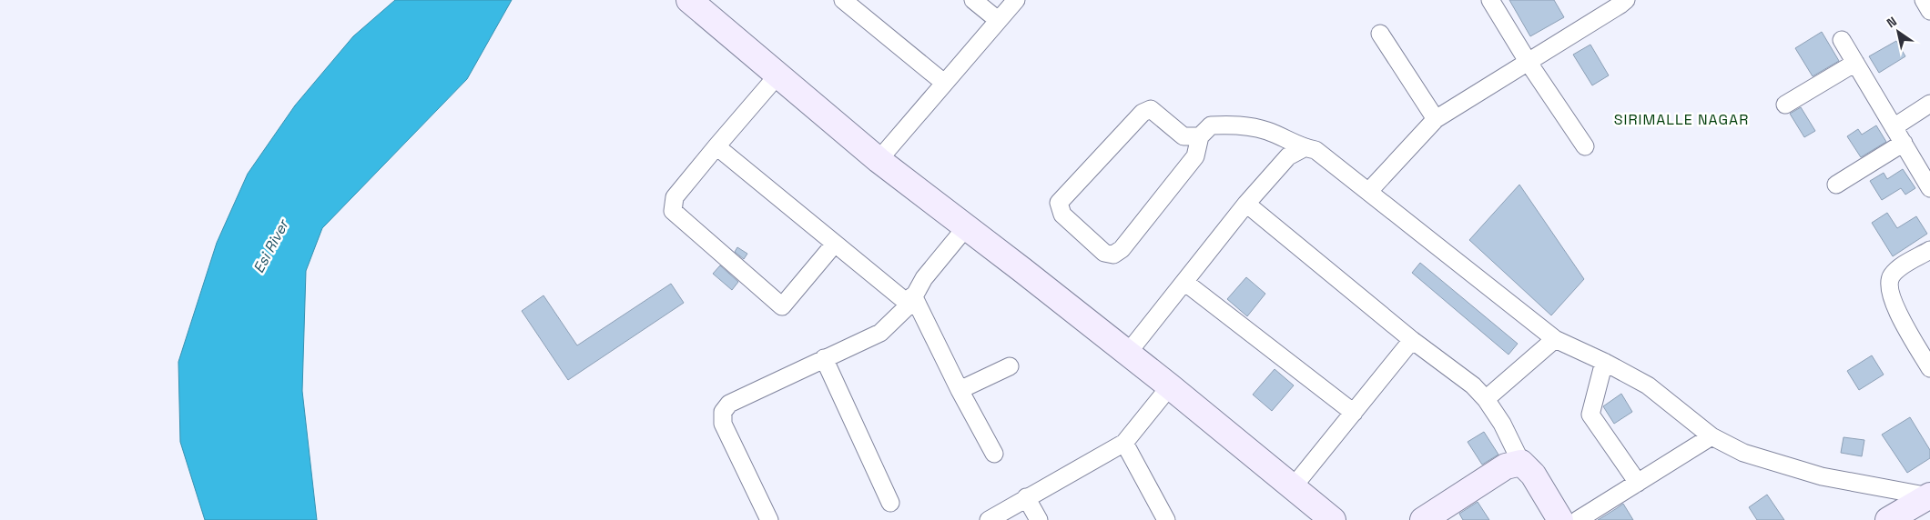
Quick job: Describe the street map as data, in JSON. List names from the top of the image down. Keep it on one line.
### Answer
{"districts":["SIRIMALLE NAGAR"],"water":["Esi River"],"north":"top left"}
